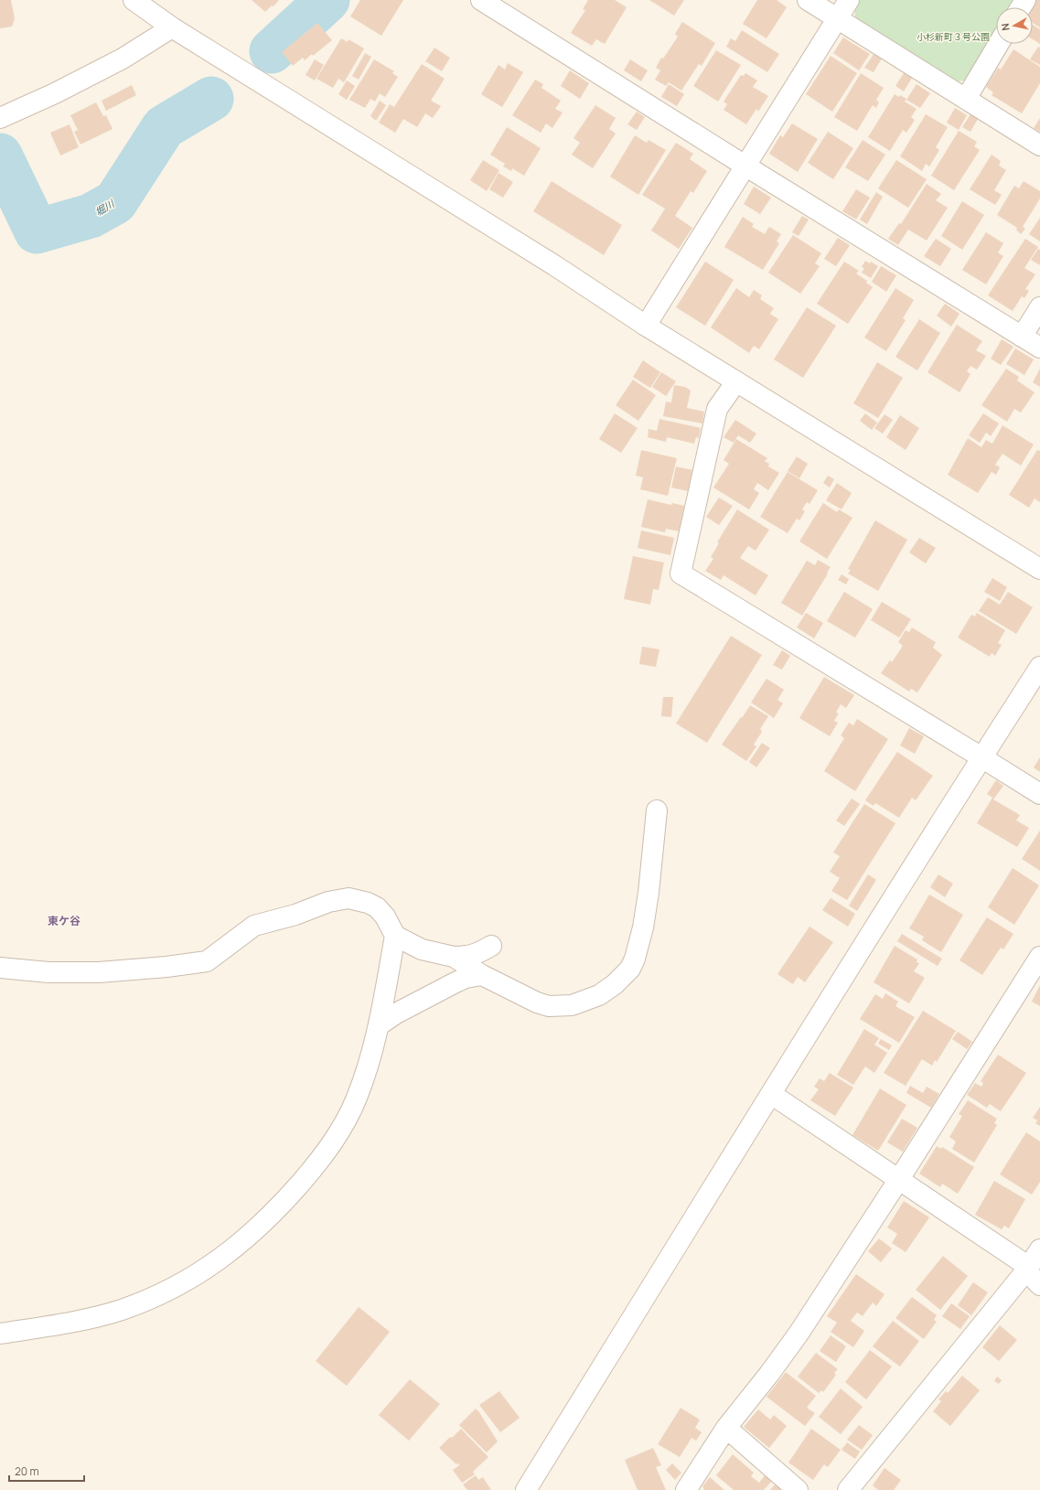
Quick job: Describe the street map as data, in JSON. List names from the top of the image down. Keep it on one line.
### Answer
{"districts":["東ケ谷"],"water":["堀川"],"parks":["小杉新町３号公園"],"scale_bar":"20 m","north":"left"}
